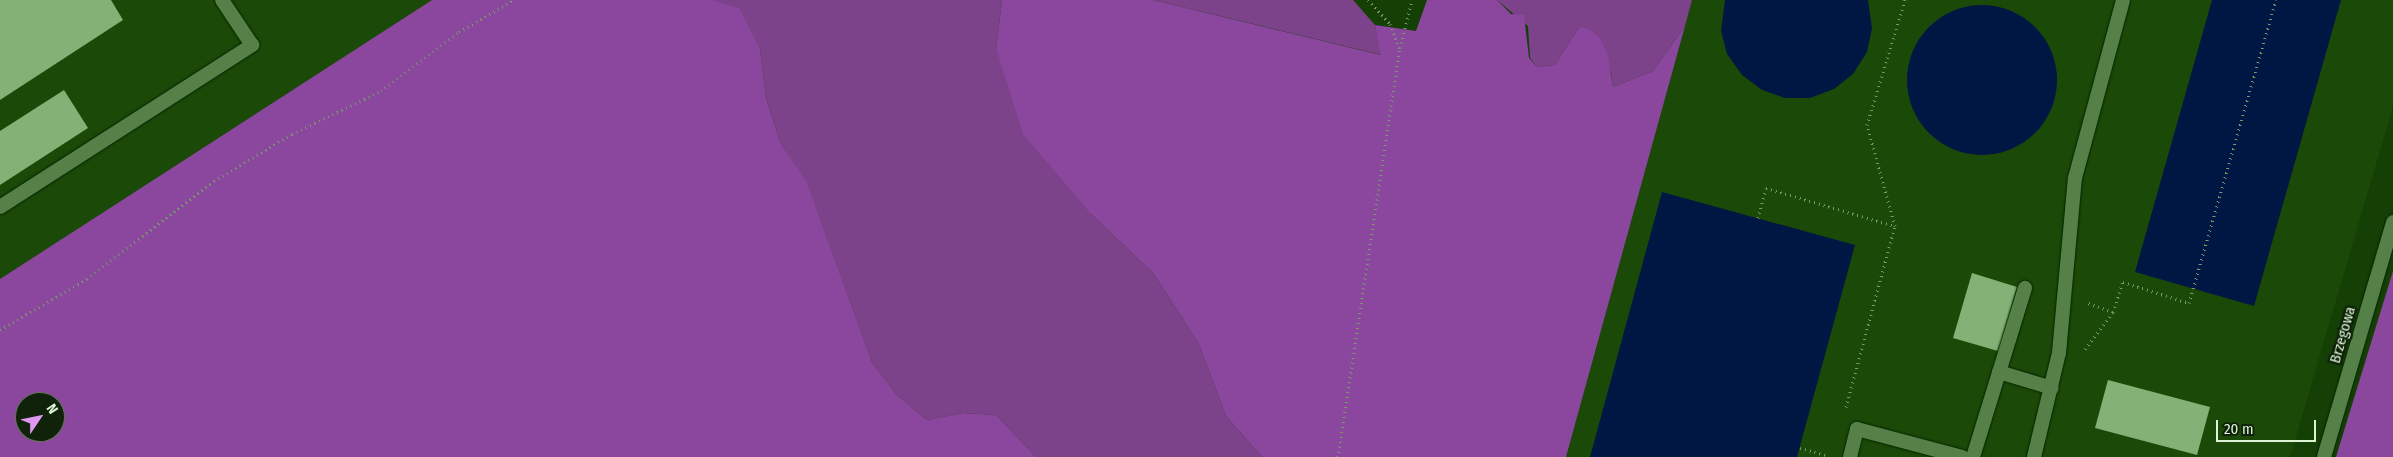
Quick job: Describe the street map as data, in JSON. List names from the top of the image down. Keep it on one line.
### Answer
{"streets":{"street":["Brzegowa"]},"scale_bar":"20 m","north":"top right"}
